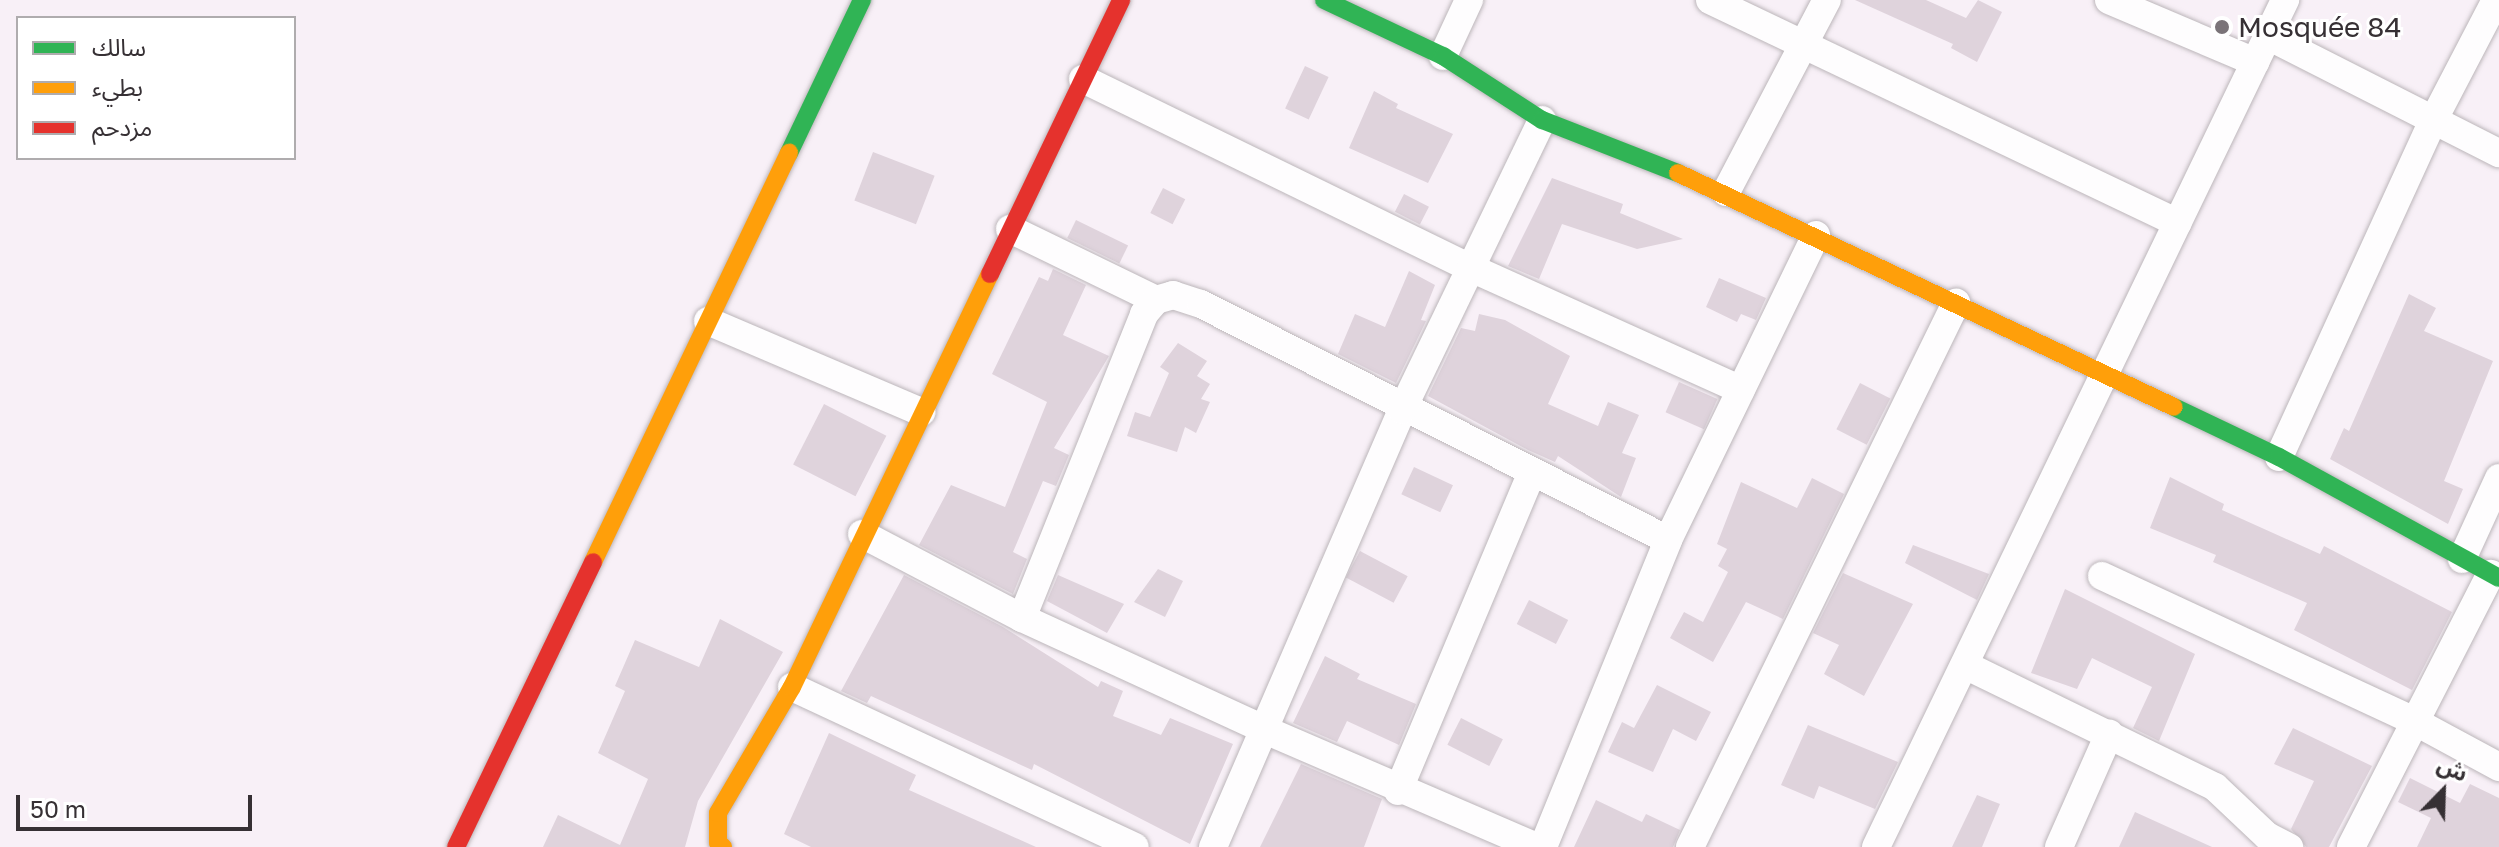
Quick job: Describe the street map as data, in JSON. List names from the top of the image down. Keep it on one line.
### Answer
{"places":["Mosquée 84"],"legend":["سالك","بطيء","مزدحم"],"scale_bar":"50 m","north":"top right"}
